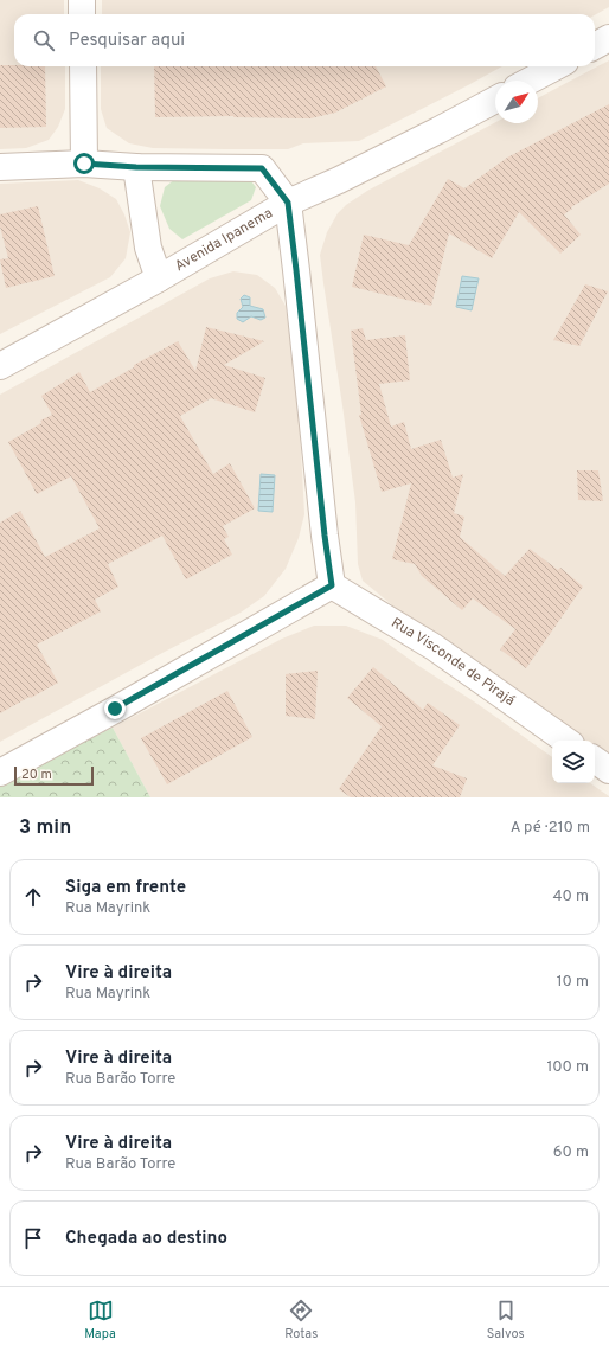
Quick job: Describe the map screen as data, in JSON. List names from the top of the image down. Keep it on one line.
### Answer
{"streets":{"street":["Avenida Ipanema","Rua Visconde de Pirajá"]},"scale_bar":"20 m","north":"top right","page":{"search":"Pesquisar aqui","scale":"20 m","heading":["3 min","A pé · 210 m"],"list":[["Siga em frente","Rua Mayrink","40 m"],["Vire à direita","Rua Mayrink","10 m"],["Vire à direita","Rua Barão Torre","100 m"],["Vire à direita","Rua Barão Torre","60 m"],"Chegada ao destino"],"nav":["Mapa","Rotas","Salvos"]}}
